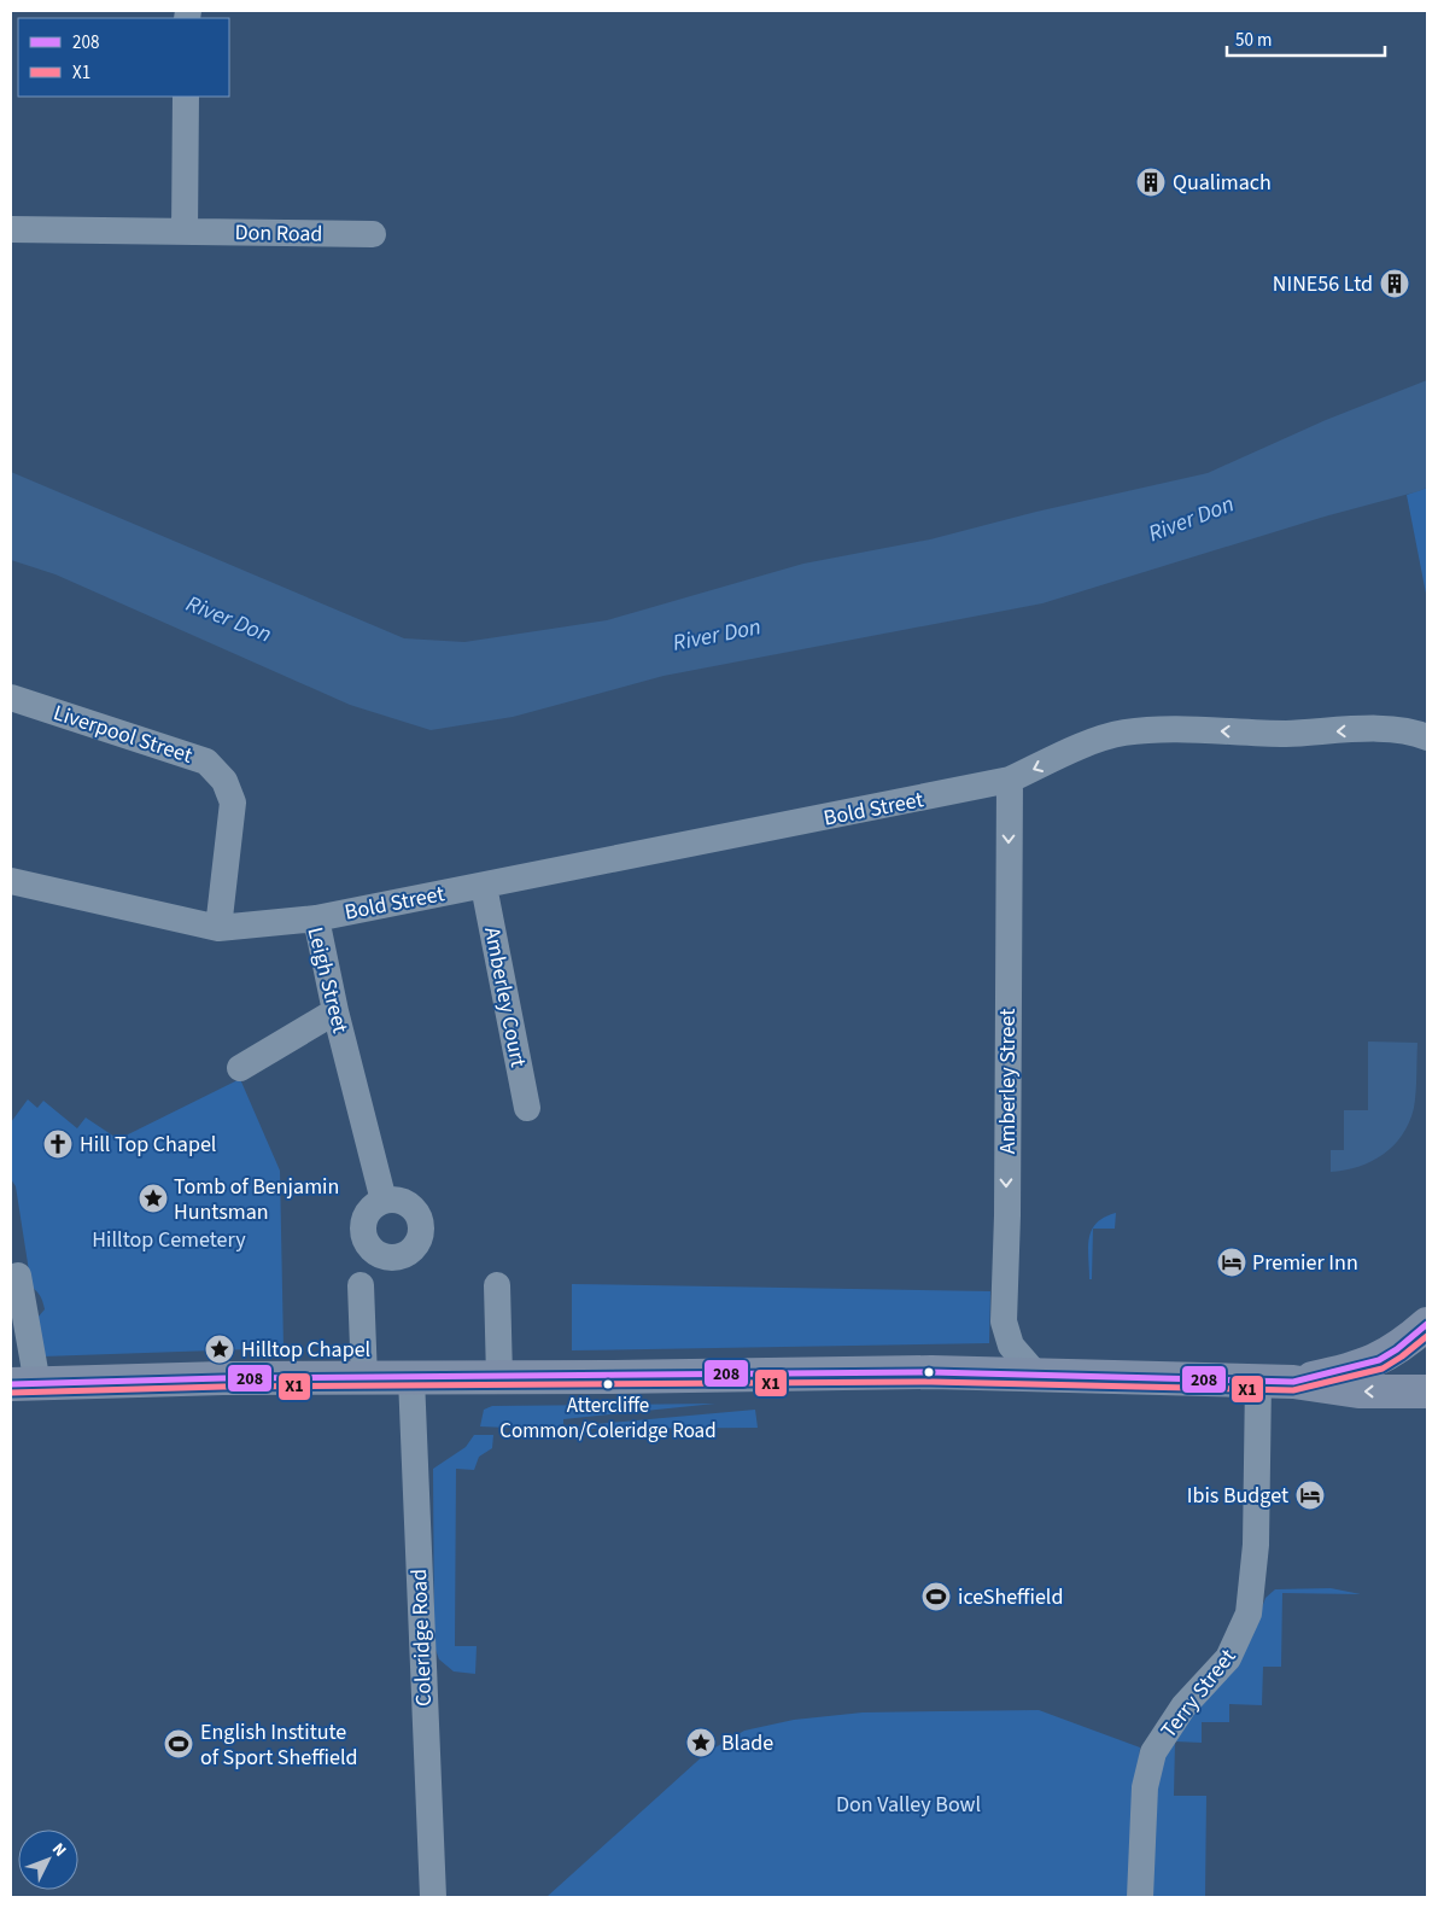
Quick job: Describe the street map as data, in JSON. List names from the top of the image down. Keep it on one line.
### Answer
{"streets":{"street":["Don Road","Liverpool Street","Bold Street","Leigh Street","Amberley Court","Amberley Street","Coleridge Road","Terry Street"]},"crossings":[["Liverpool Street","Leigh Street"],["Bold Street","Leigh Street"],["Bold Street","Amberley Court"],["Bold Street","Amberley Street"]],"one_way":["Bold Street","Amberley Street"],"water":["River Don"],"parks":["Hilltop Cemetery","Don Valley Bowl"],"places":{"building":["Qualimach","NINE56 Ltd"],"church":["Hill Top Chapel"],"place":["Tomb of Benjamin Huntsman","Hilltop Chapel","Blade"],"hotel":["Premier Inn","Ibis Budget"],"other":["Attercliffe Common/Coleridge Road"],"sports":["iceSheffield","English Institute of Sport Sheffield"]},"lines":["transit line 208","transit line X1"],"legend":["208","X1"],"scale_bar":"50 m","north":"top right"}
